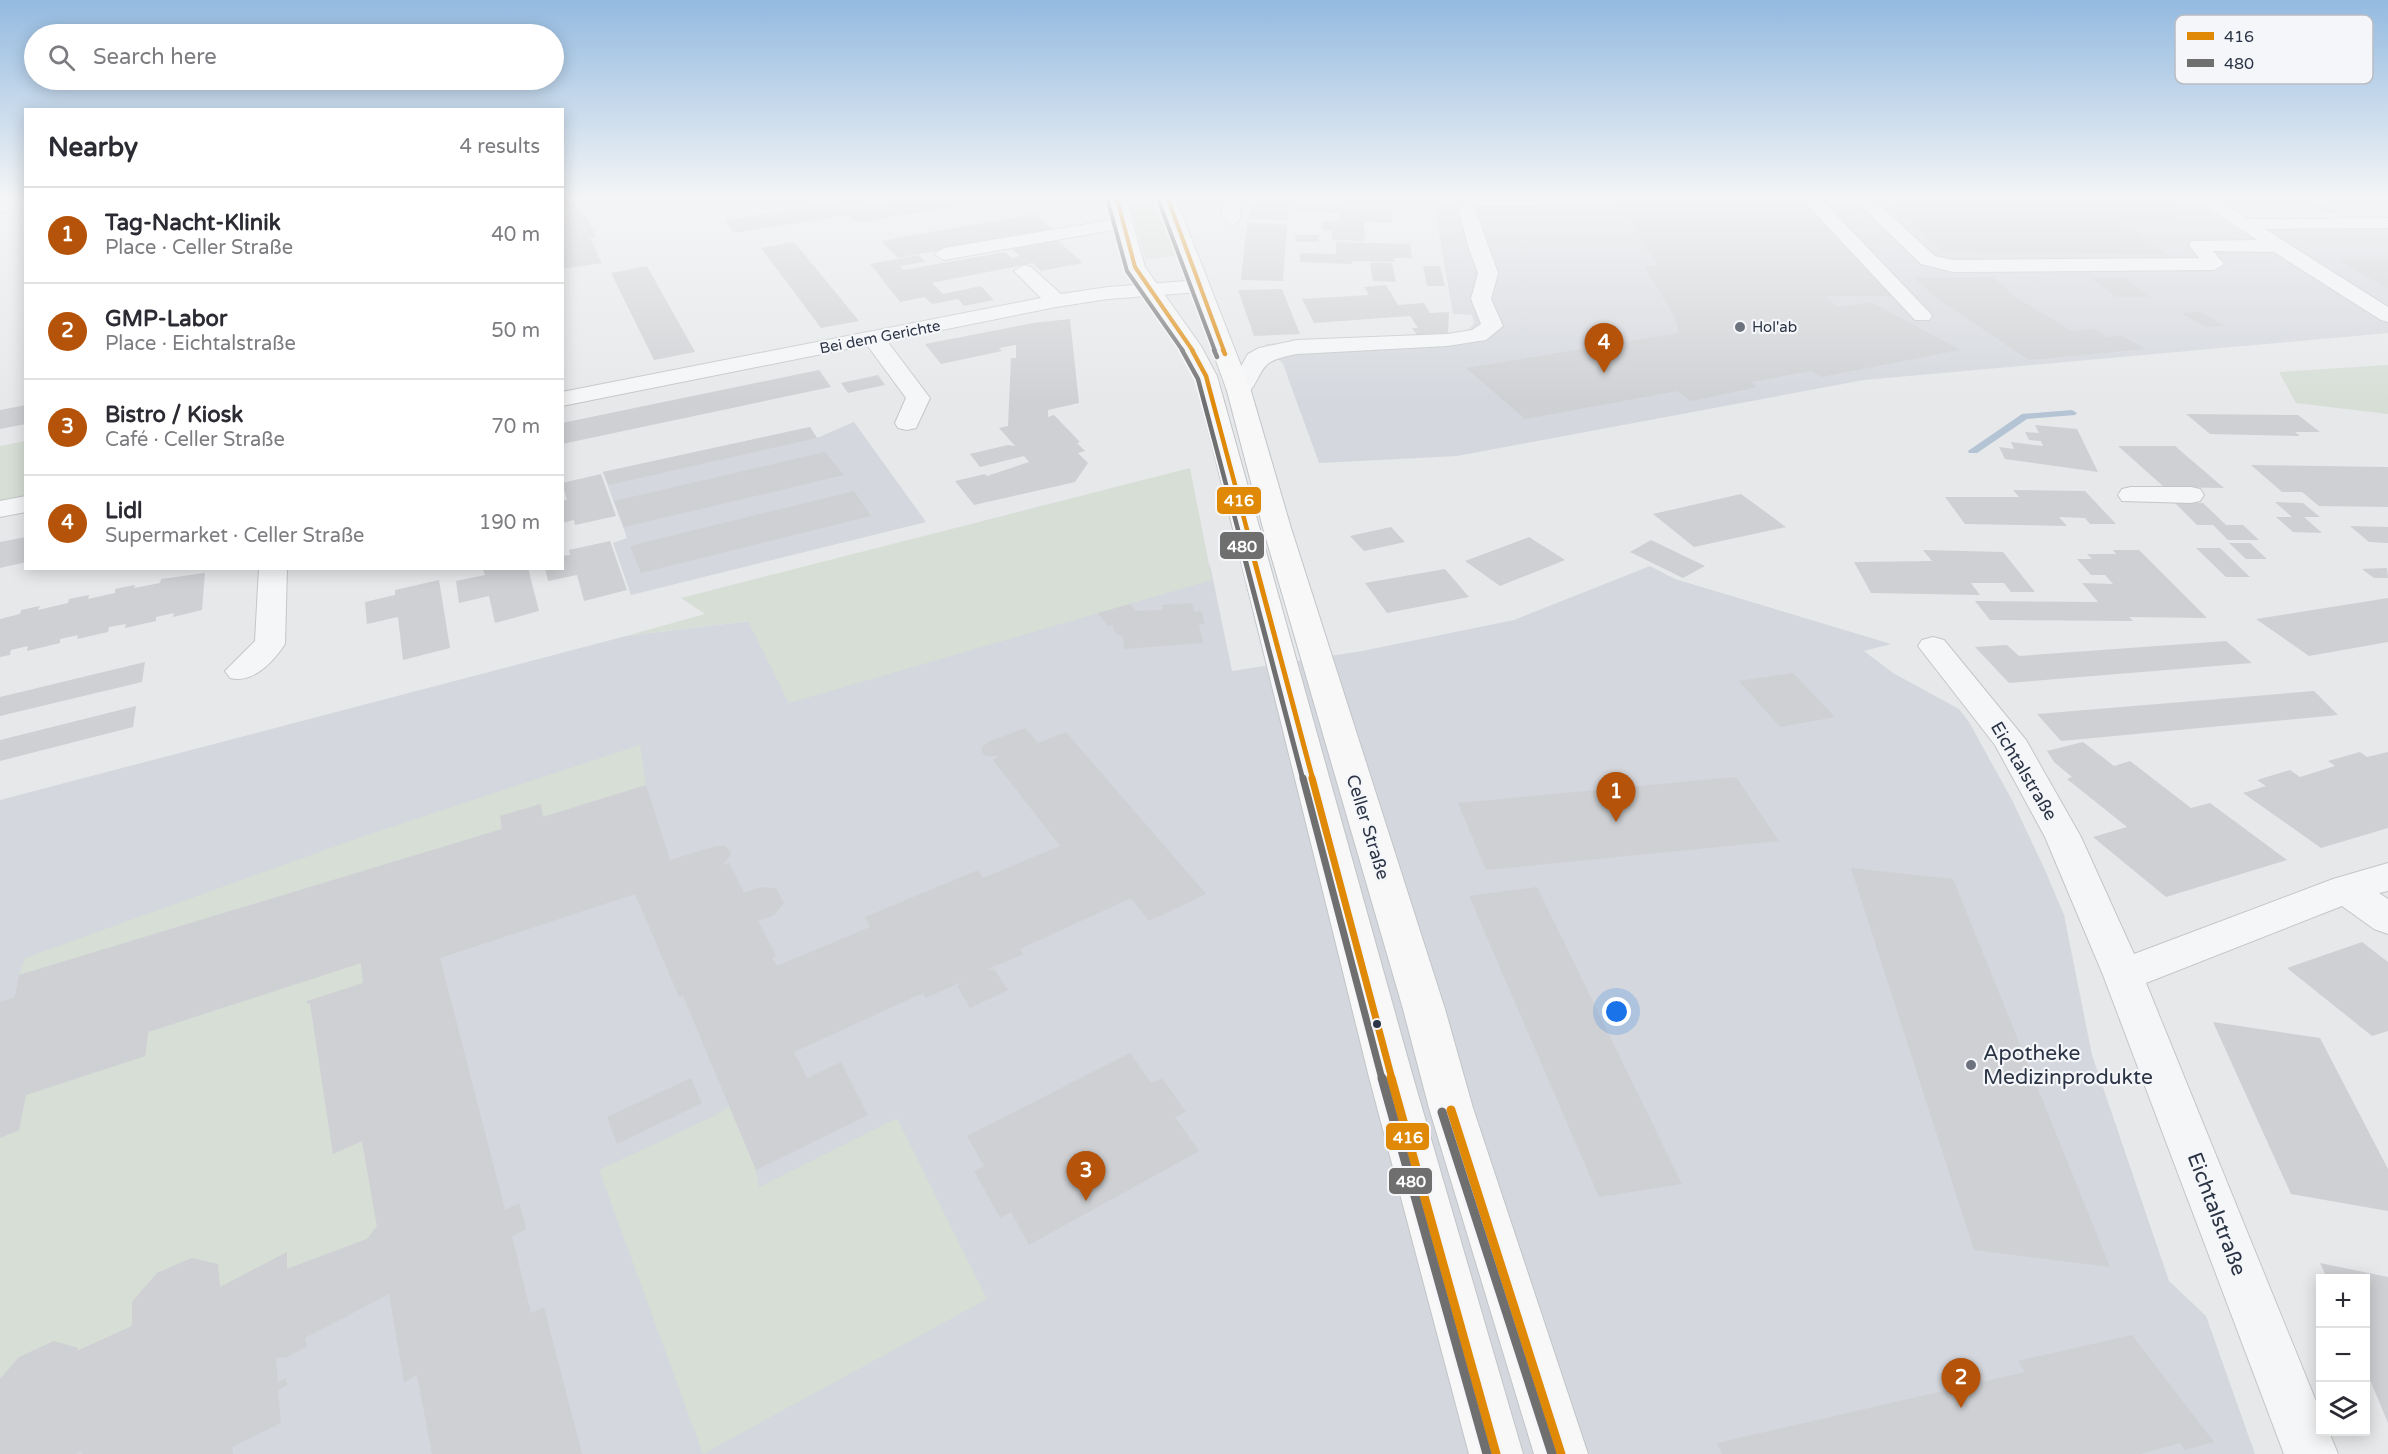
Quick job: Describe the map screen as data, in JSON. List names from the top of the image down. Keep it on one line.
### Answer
{"streets":{"main road":["Celler Straße"],"street":["Bei dem Gerichte","Eichtalstraße"]},"crossings":[["Bei dem Gerichte","Celler Straße"]],"places":["Hol'ab","Apotheke Medizinprodukte"],"lines":["transit line 416","transit line 480"],"legend":["416","480"],"page":{"search":"Search here","heading":["Nearby","4 results"],"list":[{"mark":"1","name":"Tag-Nacht-Klinik","note":"Place · Celler Straße","value":"40 m"},{"mark":"2","name":"GMP-Labor","note":"Place · Eichtalstraße","value":"50 m"},{"mark":"3","name":"Bistro / Kiosk","note":"Café · Celler Straße","value":"70 m"},{"mark":"4","name":"Lidl","note":"Supermarket · Celler Straße","value":"190 m"}],"pins":["4","1","3","2"],"map_buttons":["+","−"]}}
